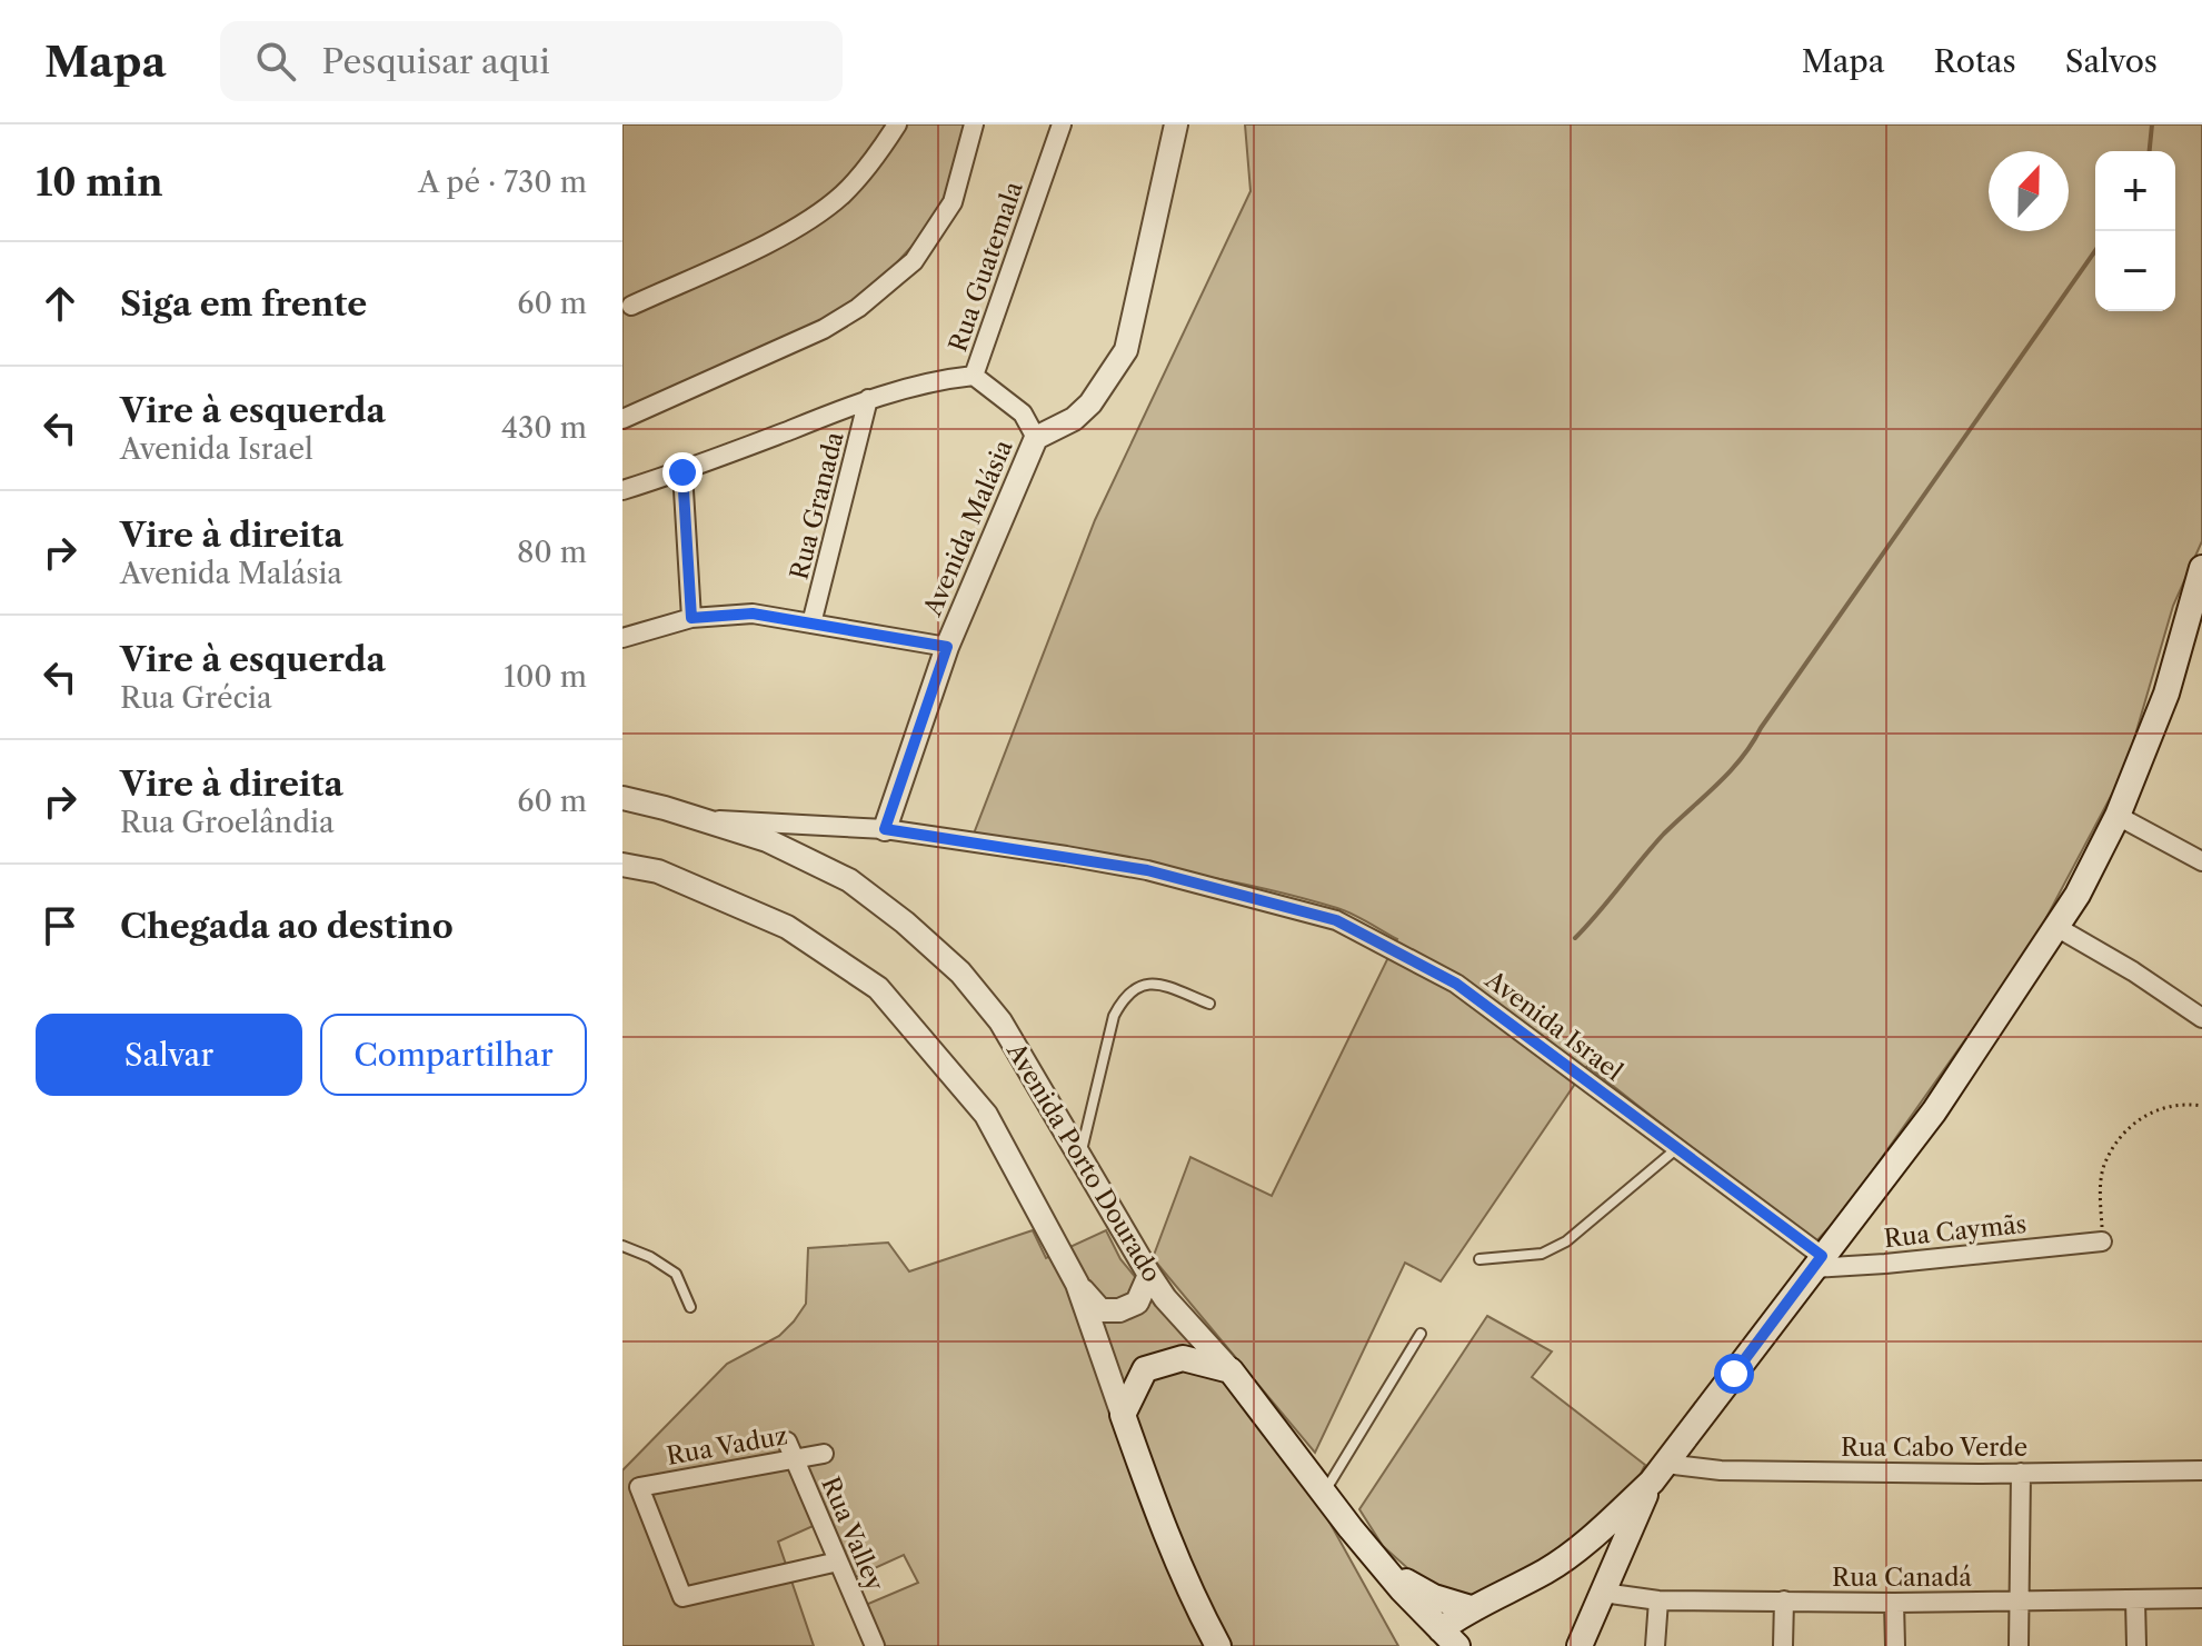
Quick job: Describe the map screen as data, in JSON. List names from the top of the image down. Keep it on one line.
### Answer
{"streets":{"main road":["Avenida Porto Dourado"],"street":["Rua Guatemala","Rua Granada","Avenida Malásia","Avenida Israel","Rua Caymãs","Rua Vaduz","Rua Cabo Verde","Rua Valley","Rua Canadá"]},"crossings":[["Avenida Malásia","Avenida Israel"],["Avenida Israel","Avenida Porto Dourado"],["Avenida Israel","Rua Caymãs"],["Rua Vaduz","Rua Valley"]],"north":"top","page":{"header":"Mapa","search":"Pesquisar aqui","nav":["Mapa","Rotas","Salvos"],"heading":["10 min","A pé · 730 m"],"map_buttons":["+","−"],"list":[["Siga em frente","60 m"],["Vire à esquerda","Avenida Israel","430 m"],["Vire à direita","Avenida Malásia","80 m"],["Vire à esquerda","Rua Grécia","100 m"],["Vire à direita","Rua Groelândia","60 m"],"Chegada ao destino"],"buttons":["Salvar","Compartilhar"]}}
